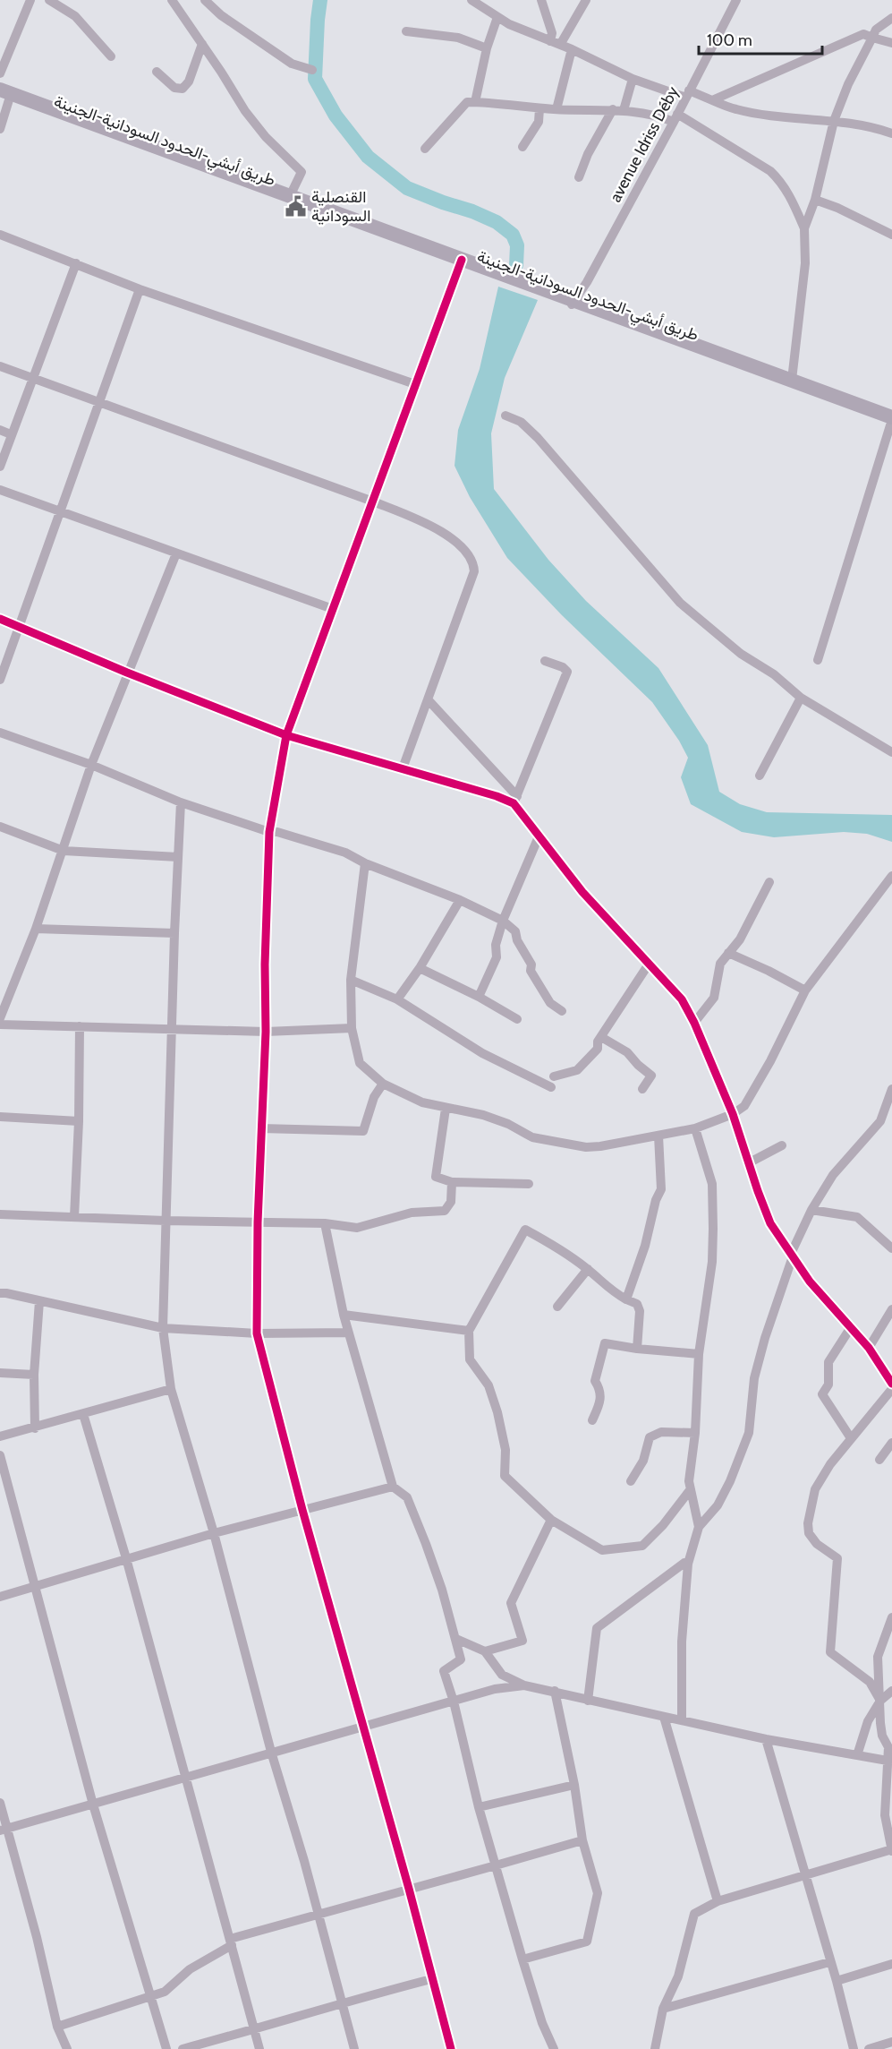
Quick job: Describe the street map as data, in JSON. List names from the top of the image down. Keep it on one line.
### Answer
{"streets":{"highway":["طريق أبشي-الحدود السودانية-الجنينة"],"street":["avenue Idriss Déby"]},"crossings":[["طريق أبشي-الحدود السودانية-الجنينة","avenue Idriss Déby"]],"places":{"public building":["القنصلية السودانية"]},"scale_bar":"100 m"}
